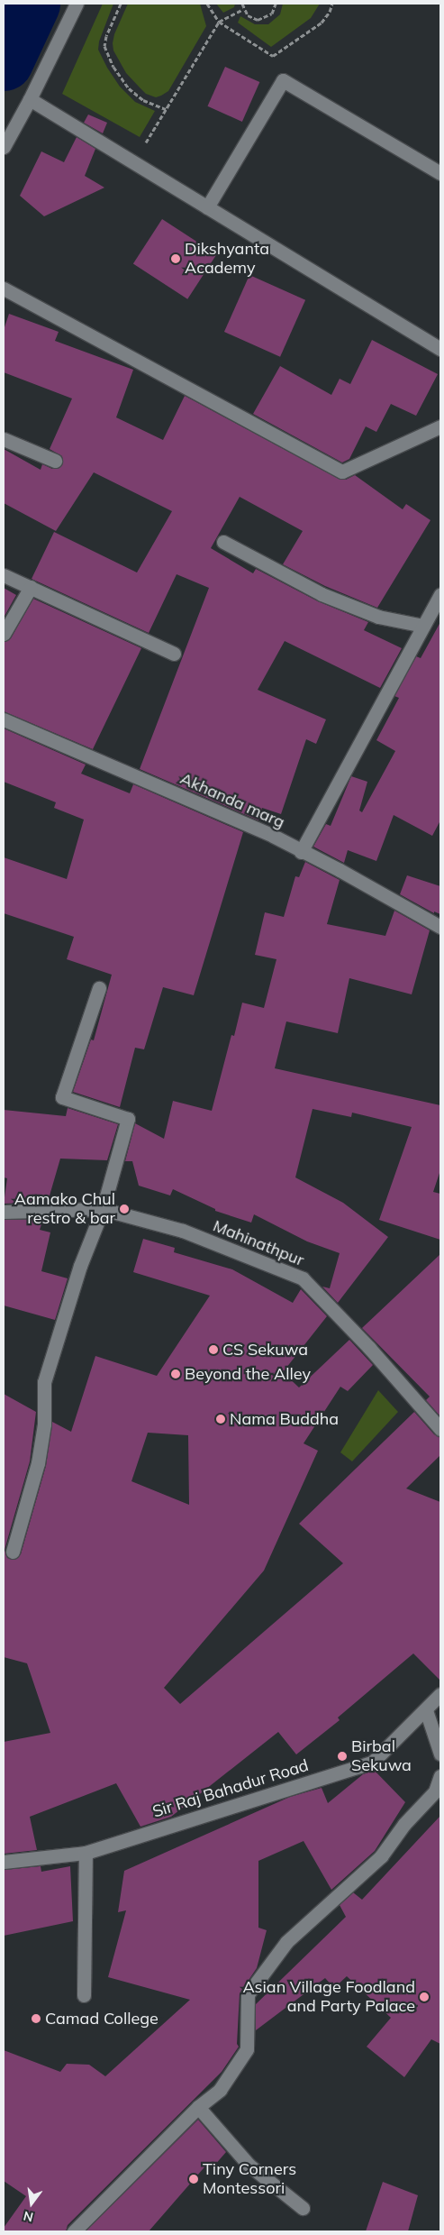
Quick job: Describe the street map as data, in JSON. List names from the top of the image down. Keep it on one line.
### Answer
{"streets":{"street":["Akhanda marg","Mahinathpur","Sir Raj Bahadur Road"]},"places":["Dikshyanta Academy","Aamako Chul restro & bar","CS Sekuwa","Beyond the Alley","Nama Buddha","Birbal Sekuwa","Asian Village Foodland and Party Palace","Camad College","Tiny Corners Montessori"],"north":"bottom"}
